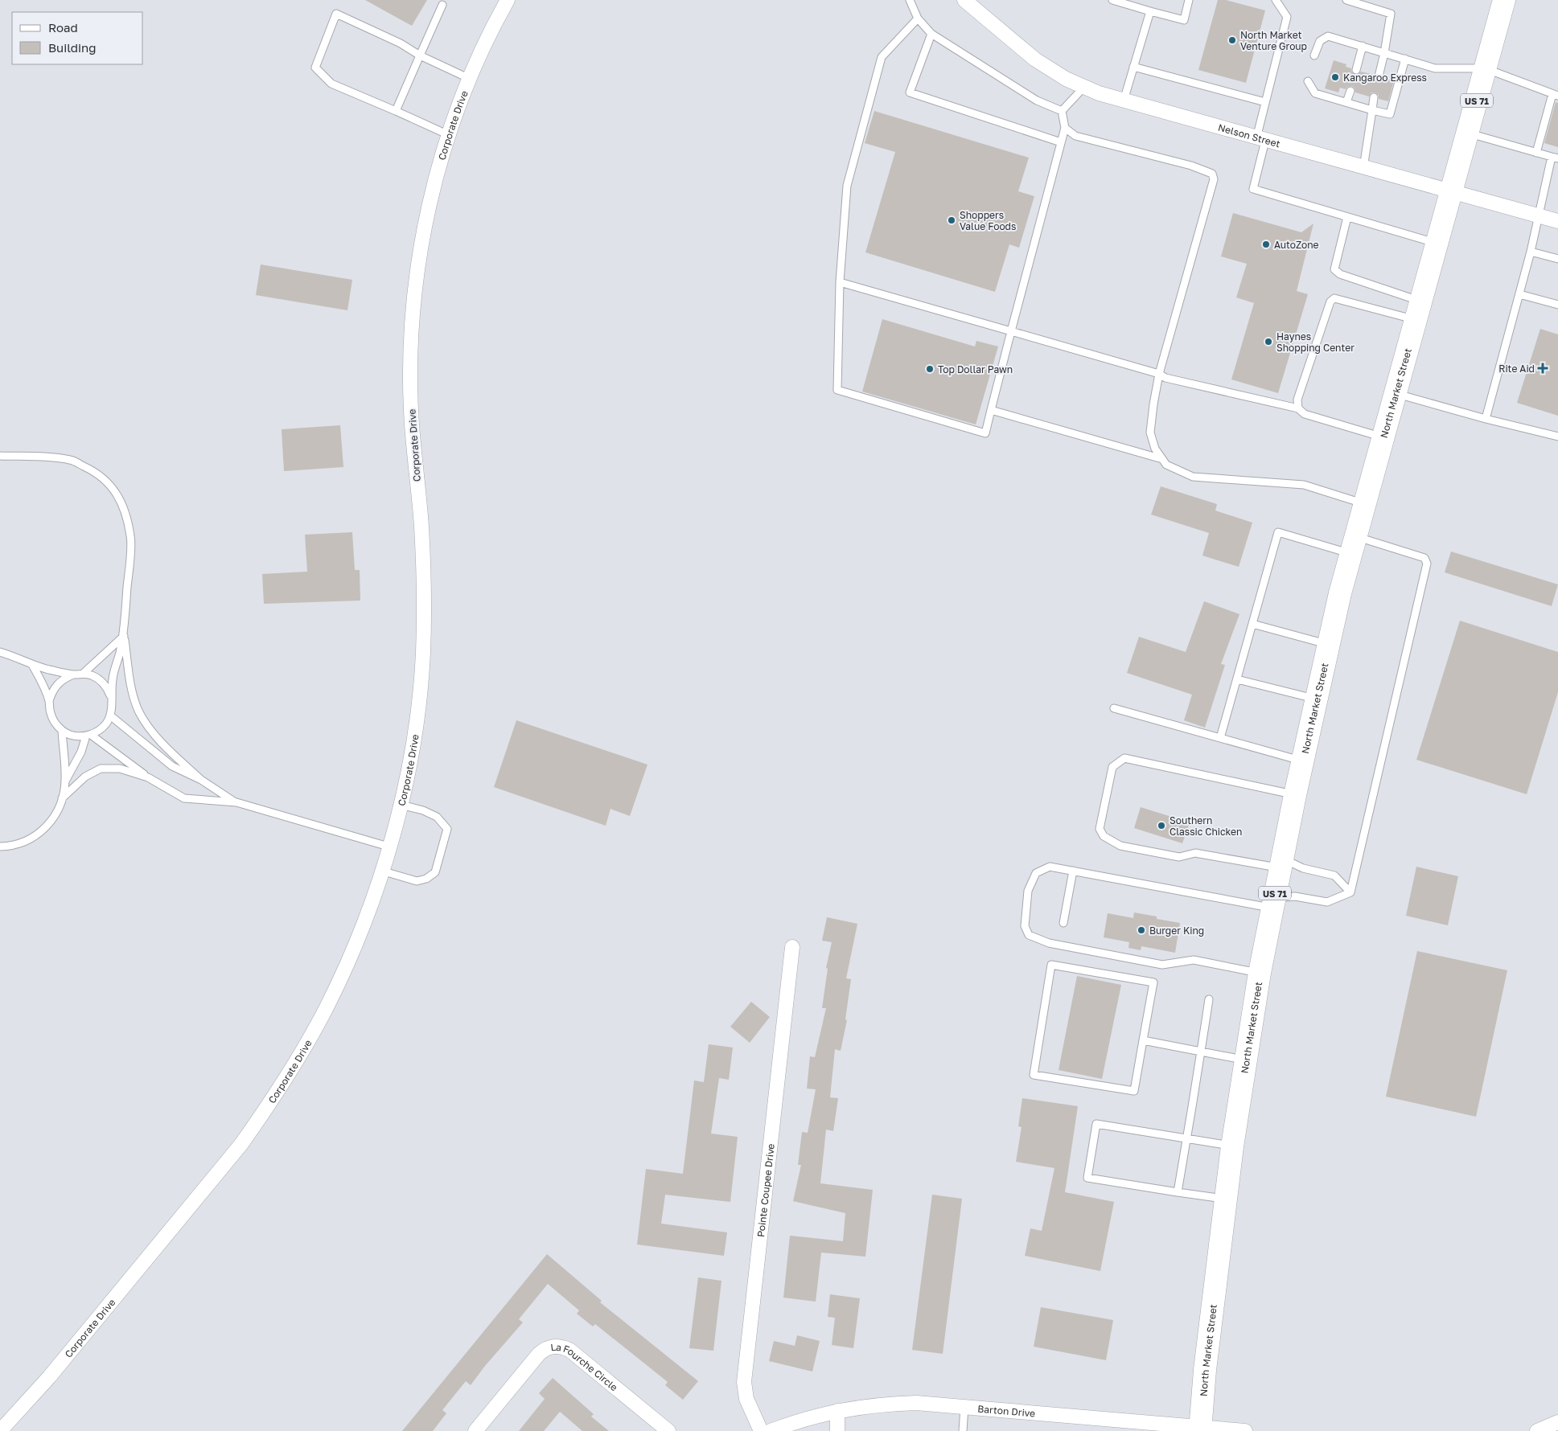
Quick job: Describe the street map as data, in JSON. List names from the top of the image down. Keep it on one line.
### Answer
{"streets":{"main road":["US 71","North Market Street"],"street":["Corporate Drive","Nelson Street","Pointe Coupee Drive","La Fourche Circle","Barton Drive"]},"crossings":[["Nelson Street","North Market Street"],["North Market Street","Barton Drive"]],"places":{"other":["North Market Venture Group","Kangaroo Express","Shoppers Value Foods","AutoZone","Haynes Shopping Center","Top Dollar Pawn","Southern Classic Chicken","Burger King"],"health":["Rite Aid"]},"legend":["Road","Building"]}
